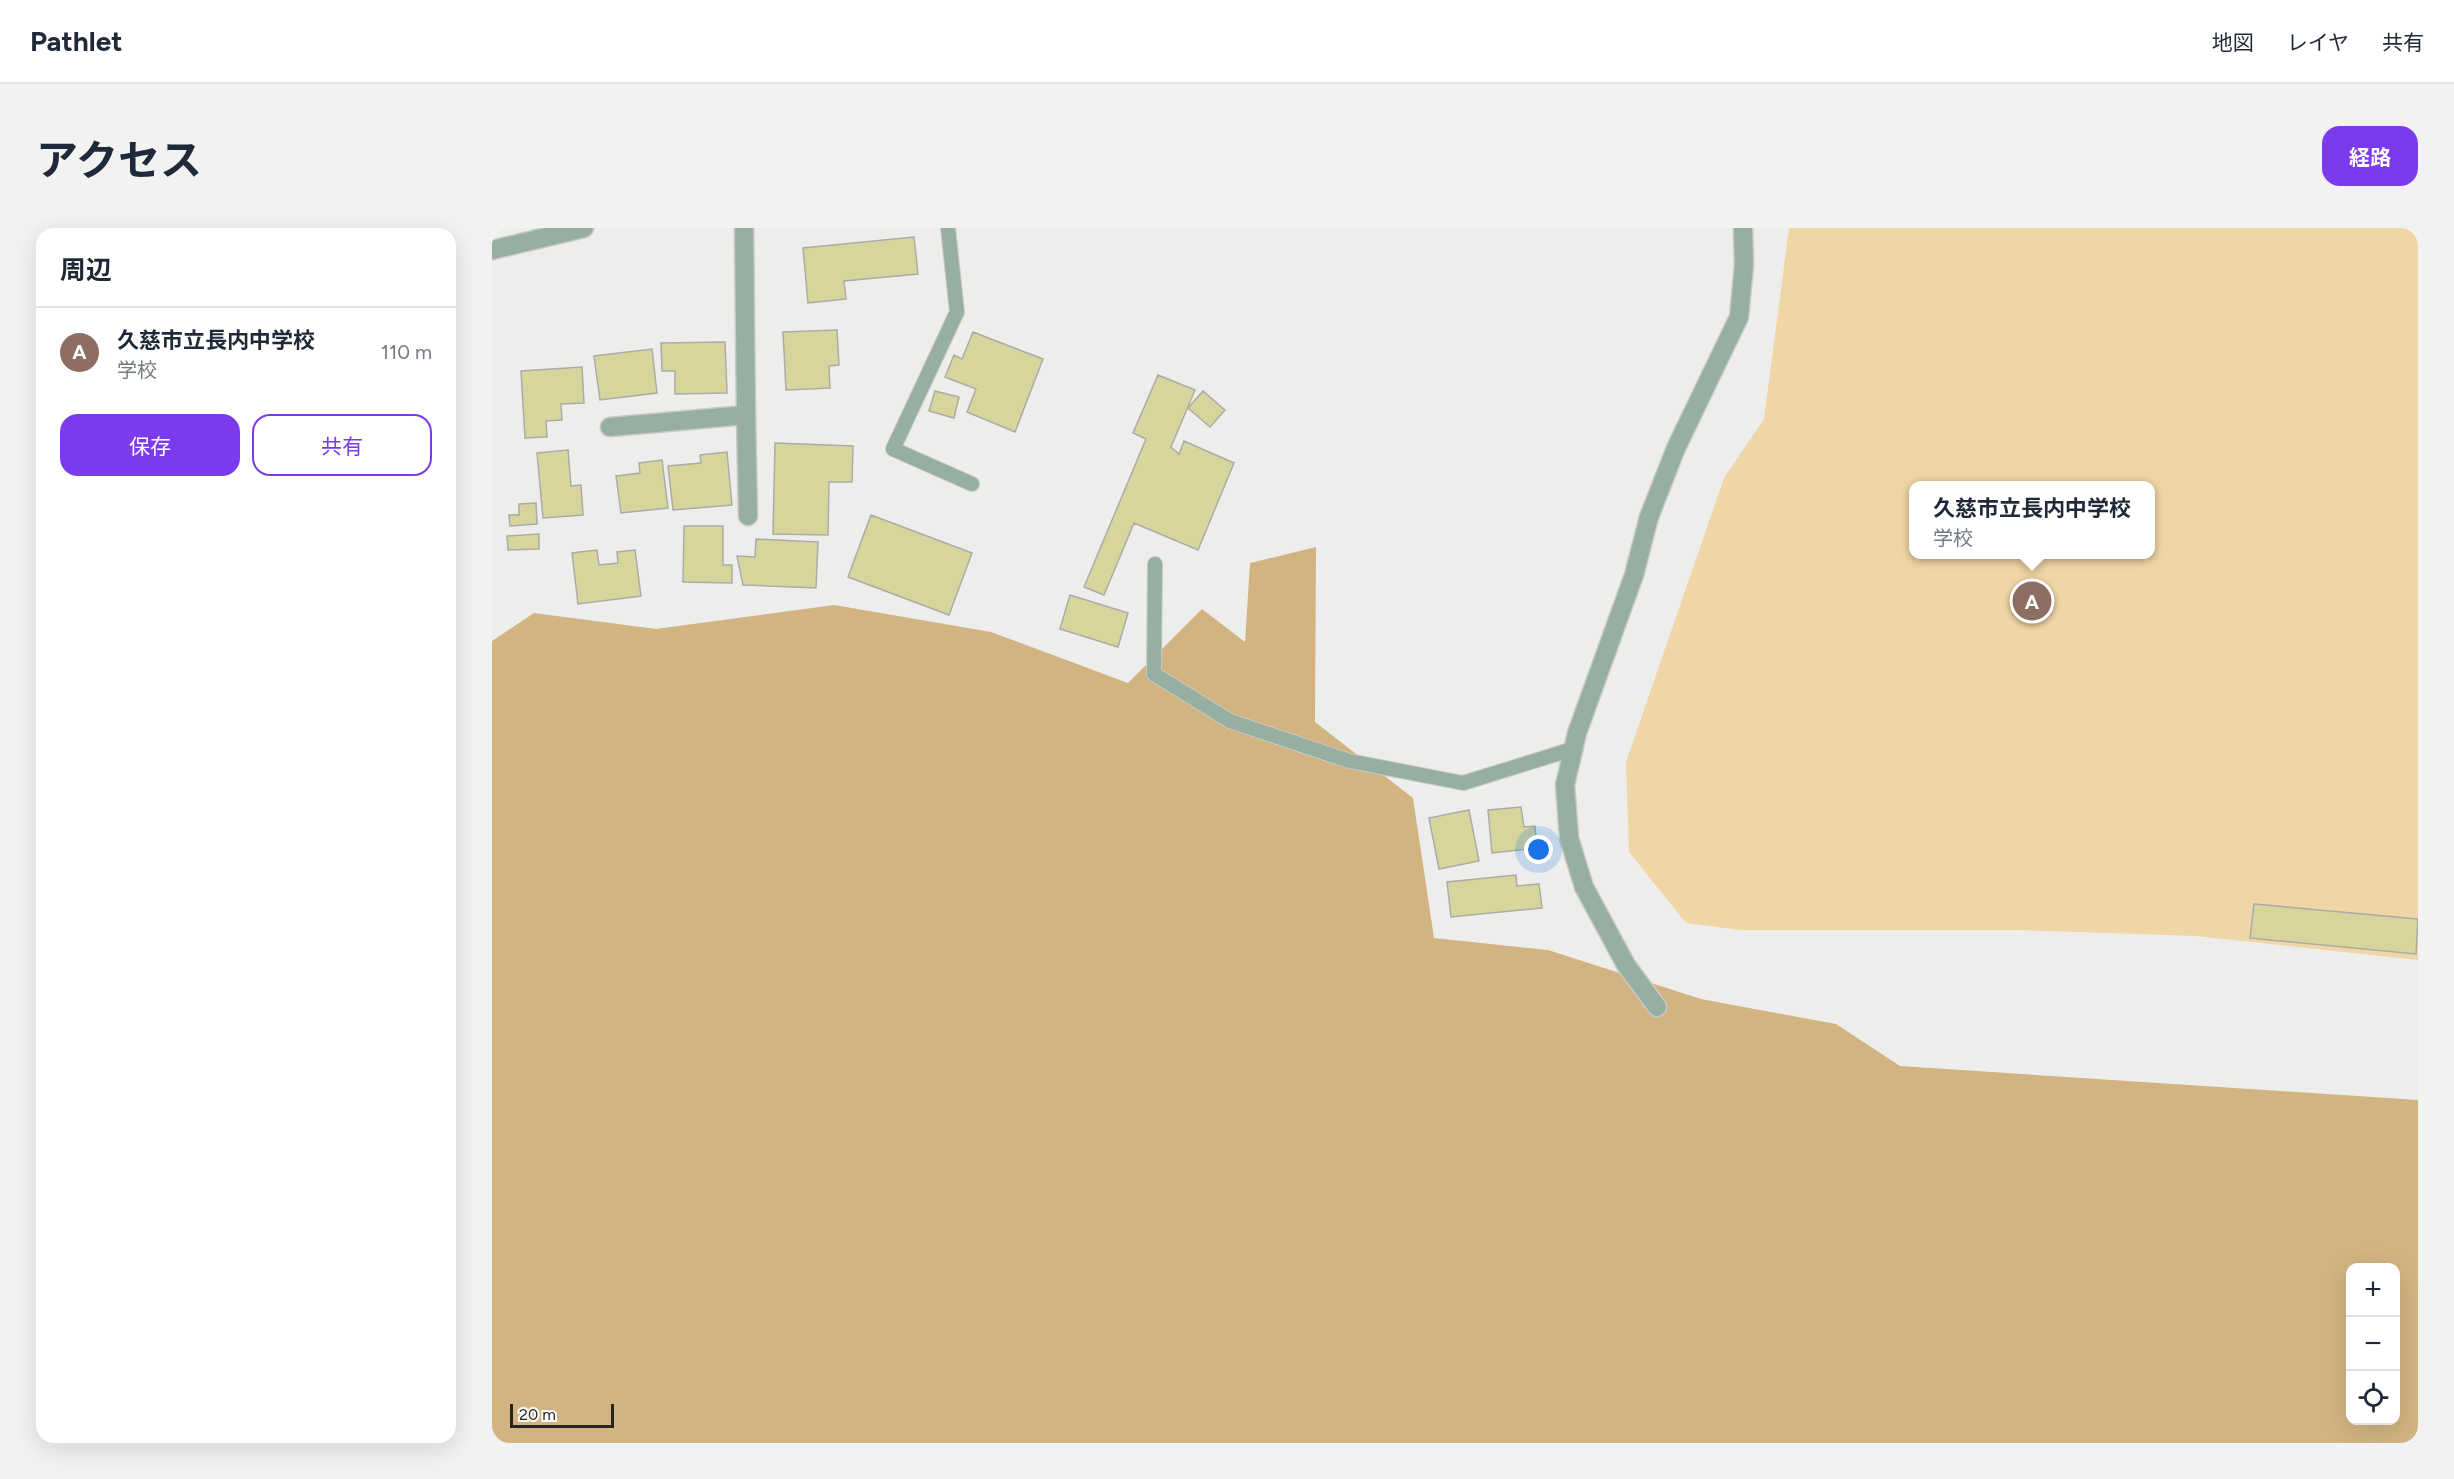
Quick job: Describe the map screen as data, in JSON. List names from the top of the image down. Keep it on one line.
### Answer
{"scale_bar":"20 m","page":{"header":"Pathlet","nav":["地図","レイヤ","共有"],"title":"アクセス","buttons":["経路",["保存","共有"]],"heading":"周辺","list":[{"mark":"A","name":"久慈市立長内中学校","note":"学校","value":"110 m"}],"popup":["久慈市立長内中学校","学校"],"pins":"A","map_buttons":["+","−"],"scale":"20 m"}}
